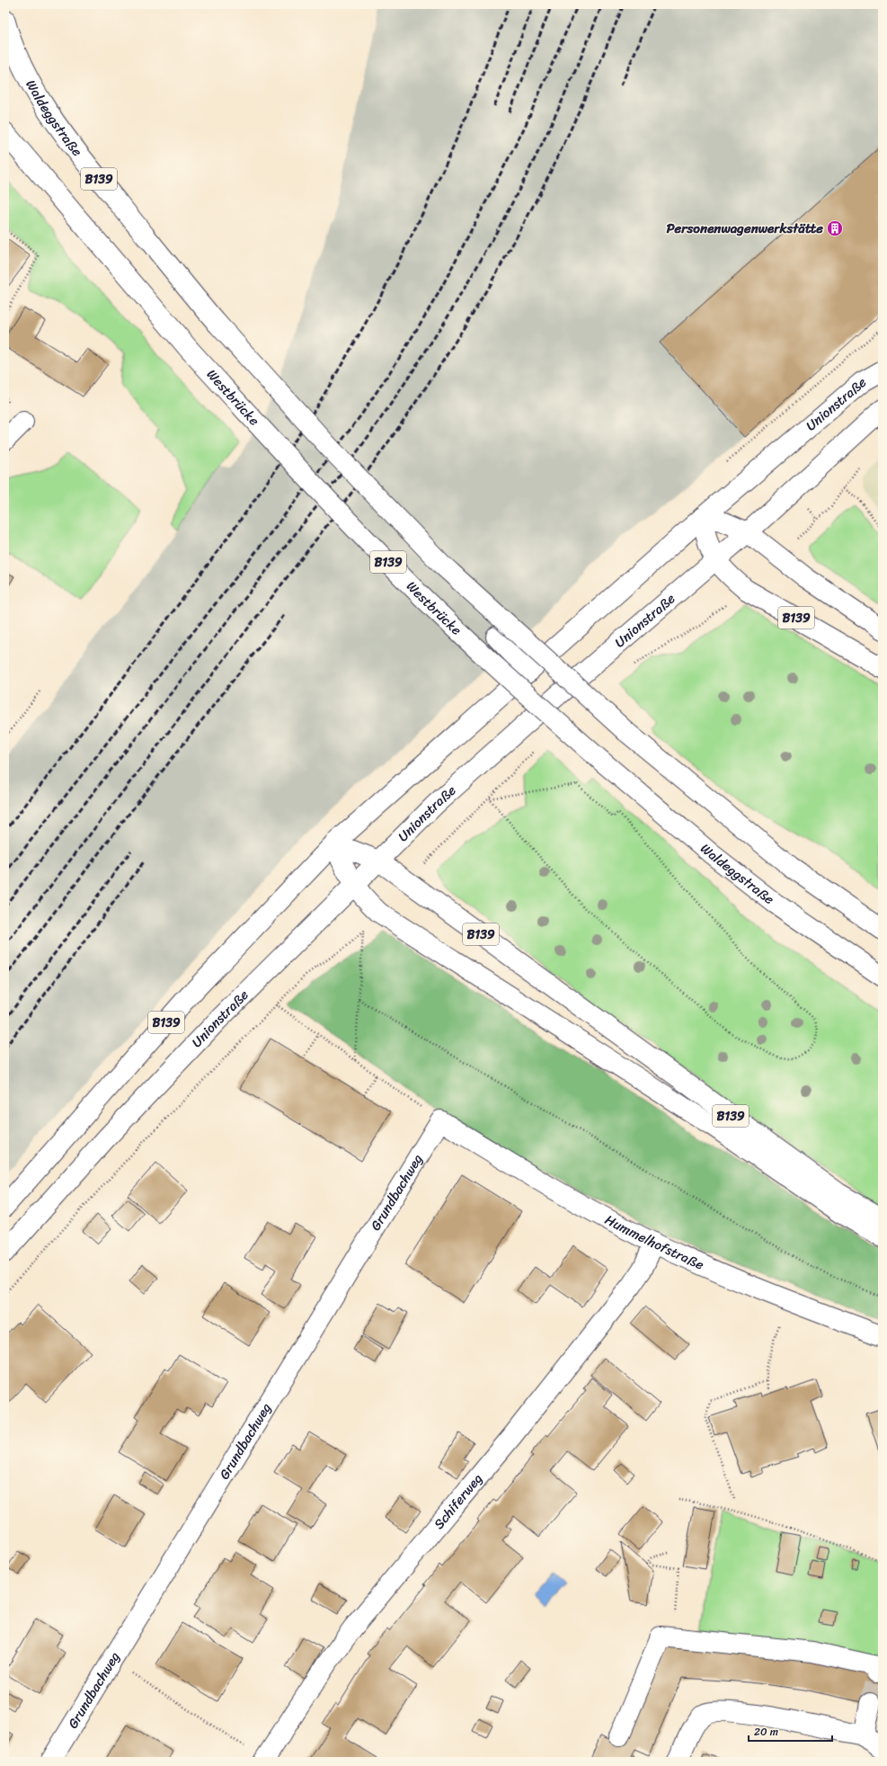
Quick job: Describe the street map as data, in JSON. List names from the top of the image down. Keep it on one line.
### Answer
{"streets":{"main road":["Waldeggstraße","B139","Westbrücke","Unionstraße","Grundbachweg","Hummelhofstraße","Schiferweg"]},"crossings":[["Waldeggstraße","Westbrücke"],["B139","Unionstraße"],["Grundbachweg","Hummelhofstraße"],["Hummelhofstraße","Schiferweg"]],"places":{"building":["Personenwagenwerkstätte"]},"scale_bar":"20 m"}
